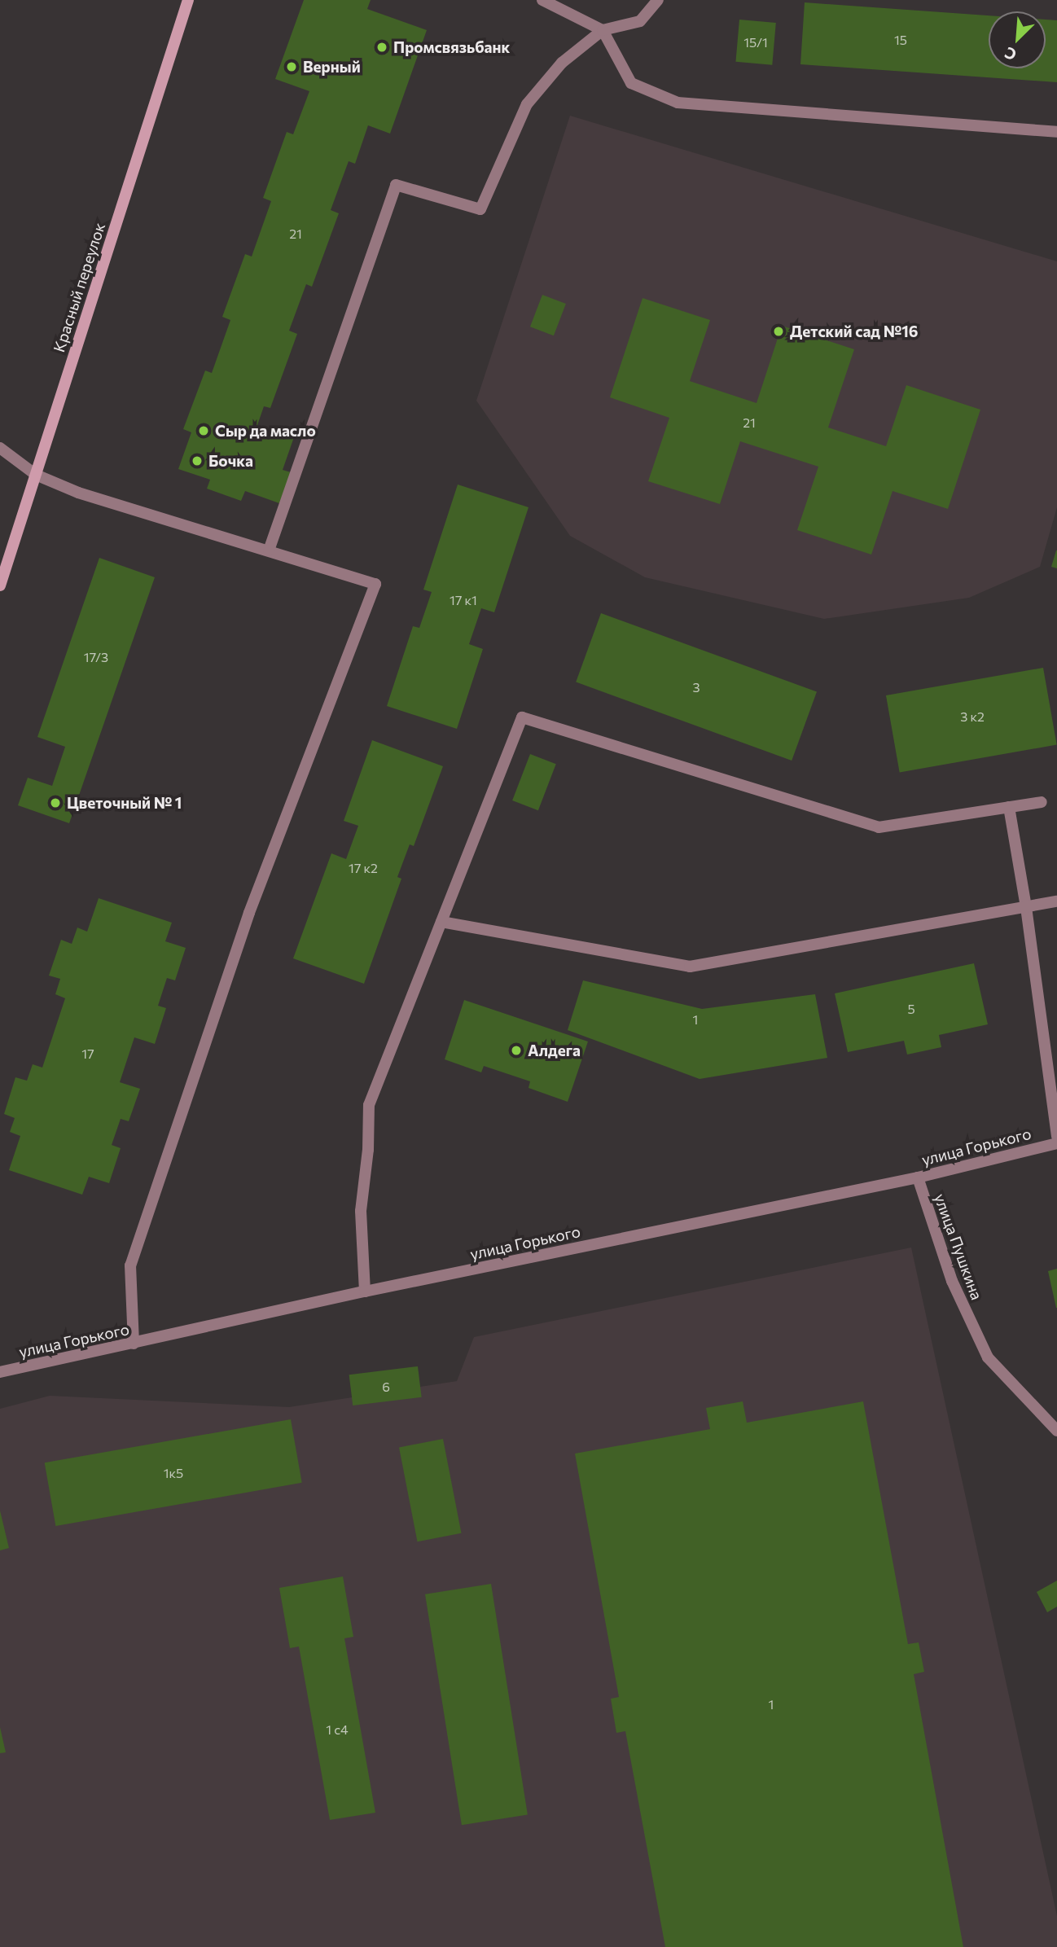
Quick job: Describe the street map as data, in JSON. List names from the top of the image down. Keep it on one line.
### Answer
{"streets":{"main road":["Красный переулок"],"street":["улица Горького","улица Пушкина"]},"crossings":[["улица Горького","улица Пушкина"]],"places":["Промсвязьбанк","Верный","Детский сад №16","Сыр да масло","Бочка","Цветочный № 1","Алдега"],"house_numbers":["15","15/1","21","21","17 к1","17/3","3","3 к2","17 к2","5","1","17","6","1к5","1","1 с4"],"north":"bottom left"}
